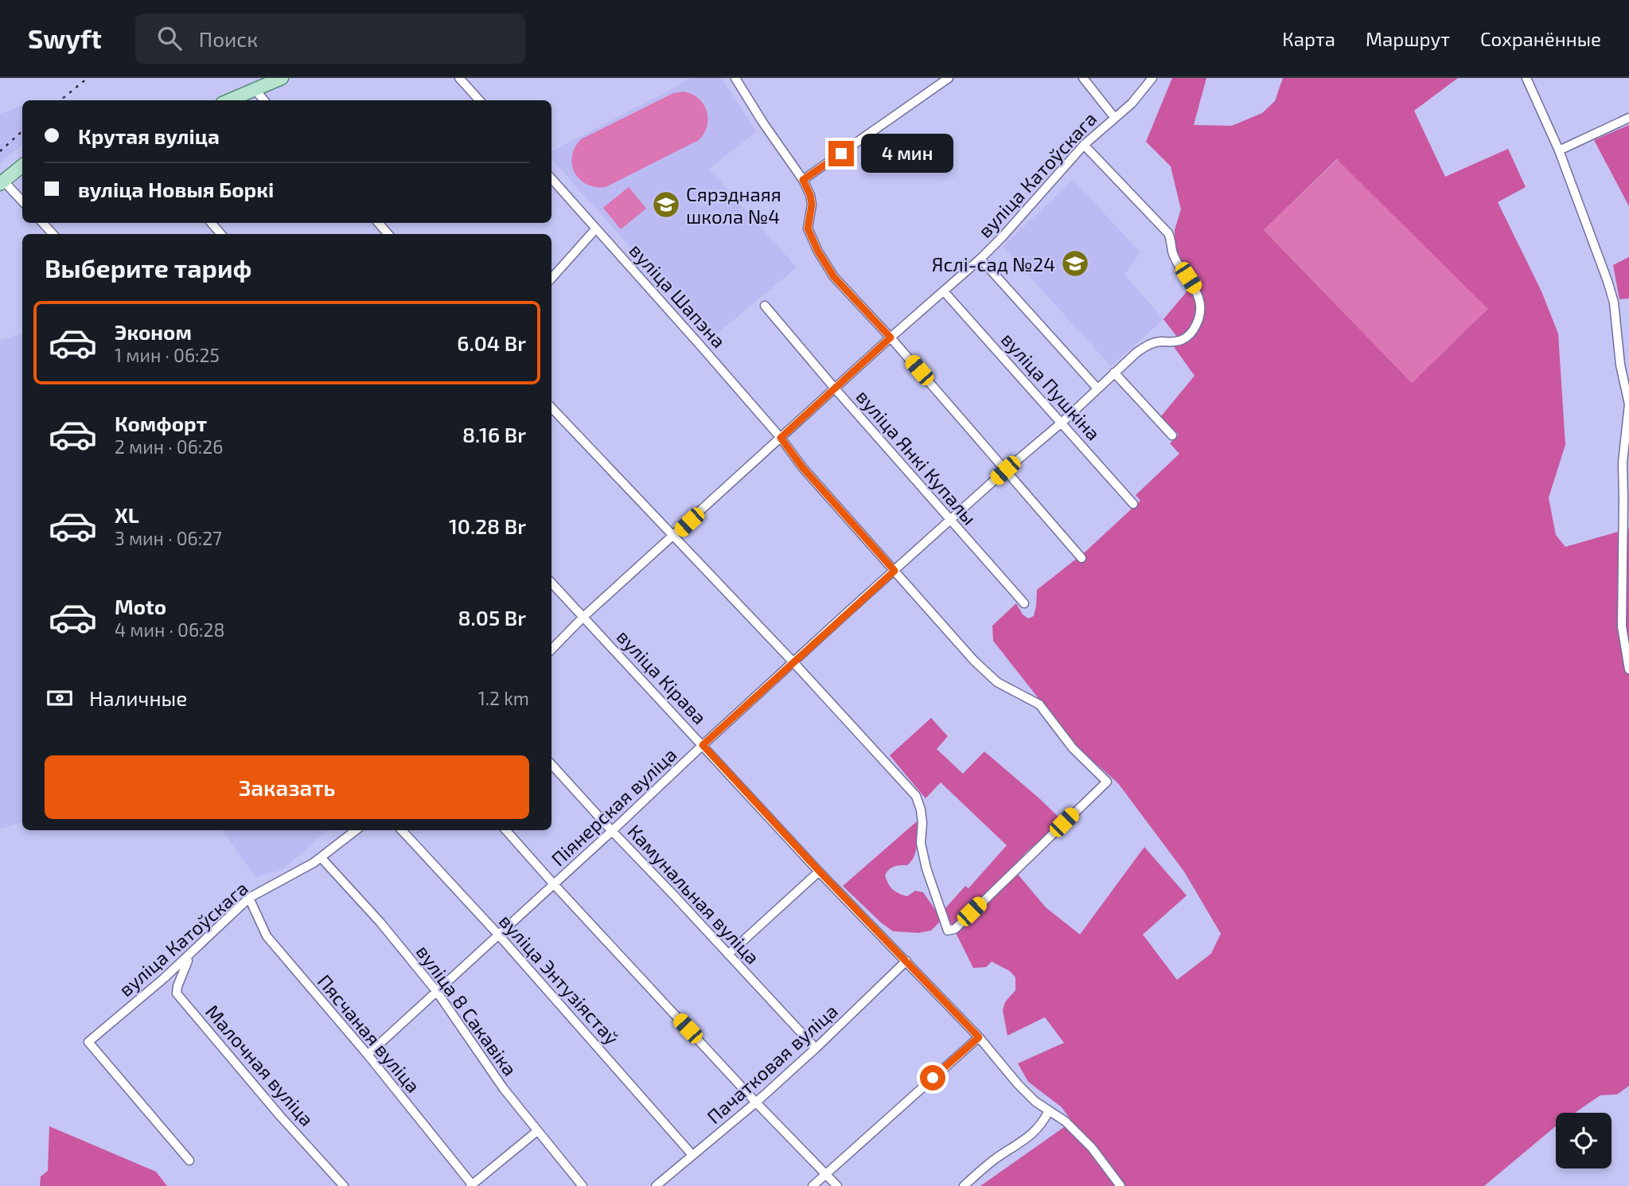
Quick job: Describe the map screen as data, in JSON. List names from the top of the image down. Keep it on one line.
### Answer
{"streets":{"street":["вуліца Катоўскага","вуліца Шапэна","вуліца Пушкіна","вуліца Янкі Купалы","вуліца Кірава","Піянерская вуліца","Камунальная вуліца","вуліца Энтузіястаў","вуліца 8 Сакавіка","Пясчаная вуліца","Пачатковая вуліца","Малочная вуліца"]},"crossings":[["вуліца Катоўскага","вуліца Шапэна"],["вуліца Катоўскага","вуліца Пушкіна"],["вуліца Катоўскага","вуліца Янкі Купалы"],["вуліца Катоўскага","вуліца Кірава"],["вуліца Катоўскага","Піянерская вуліца"],["вуліца Катоўскага","вуліца 8 Сакавіка"],["вуліца Катоўскага","Пясчаная вуліца"],["вуліца Катоўскага","Малочная вуліца"],["вуліца Шапэна","Піянерская вуліца"],["вуліца Пушкіна","Піянерская вуліца"],["вуліца Янкі Купалы","Піянерская вуліца"],["вуліца Кірава","Піянерская вуліца"],["вуліца Кірава","Пачатковая вуліца"],["Піянерская вуліца","Камунальная вуліца"],["Піянерская вуліца","вуліца Энтузіястаў"],["Піянерская вуліца","вуліца 8 Сакавіка"],["Піянерская вуліца","Пясчаная вуліца"],["Камунальная вуліца","Пачатковая вуліца"],["вуліца Энтузіястаў","Пачатковая вуліца"]],"places":{"school or university":["Сярэднаяя школа №4","Яслі-сад №24"]},"page":{"header":"Swyft","search":"Поиск","nav":["Карта","Маршрут","Сохранённые"],"banner":["Крутая вуліца","вуліца Новыя Боркі"],"bubble":"4 мин","heading":"Выберите тариф","list":[{"name":"Эконом","note":"1 мин · 06:25","value":"6.04 Br"},{"name":"Комфорт","note":"2 мин · 06:26","value":"8.16 Br"},{"name":"XL","note":"3 мин · 06:27","value":"10.28 Br"},{"name":"Moto","note":"4 мин · 06:28","value":"8.05 Br"}],"pay":["Наличные","1.2 km"],"buttons":"Заказать"}}
